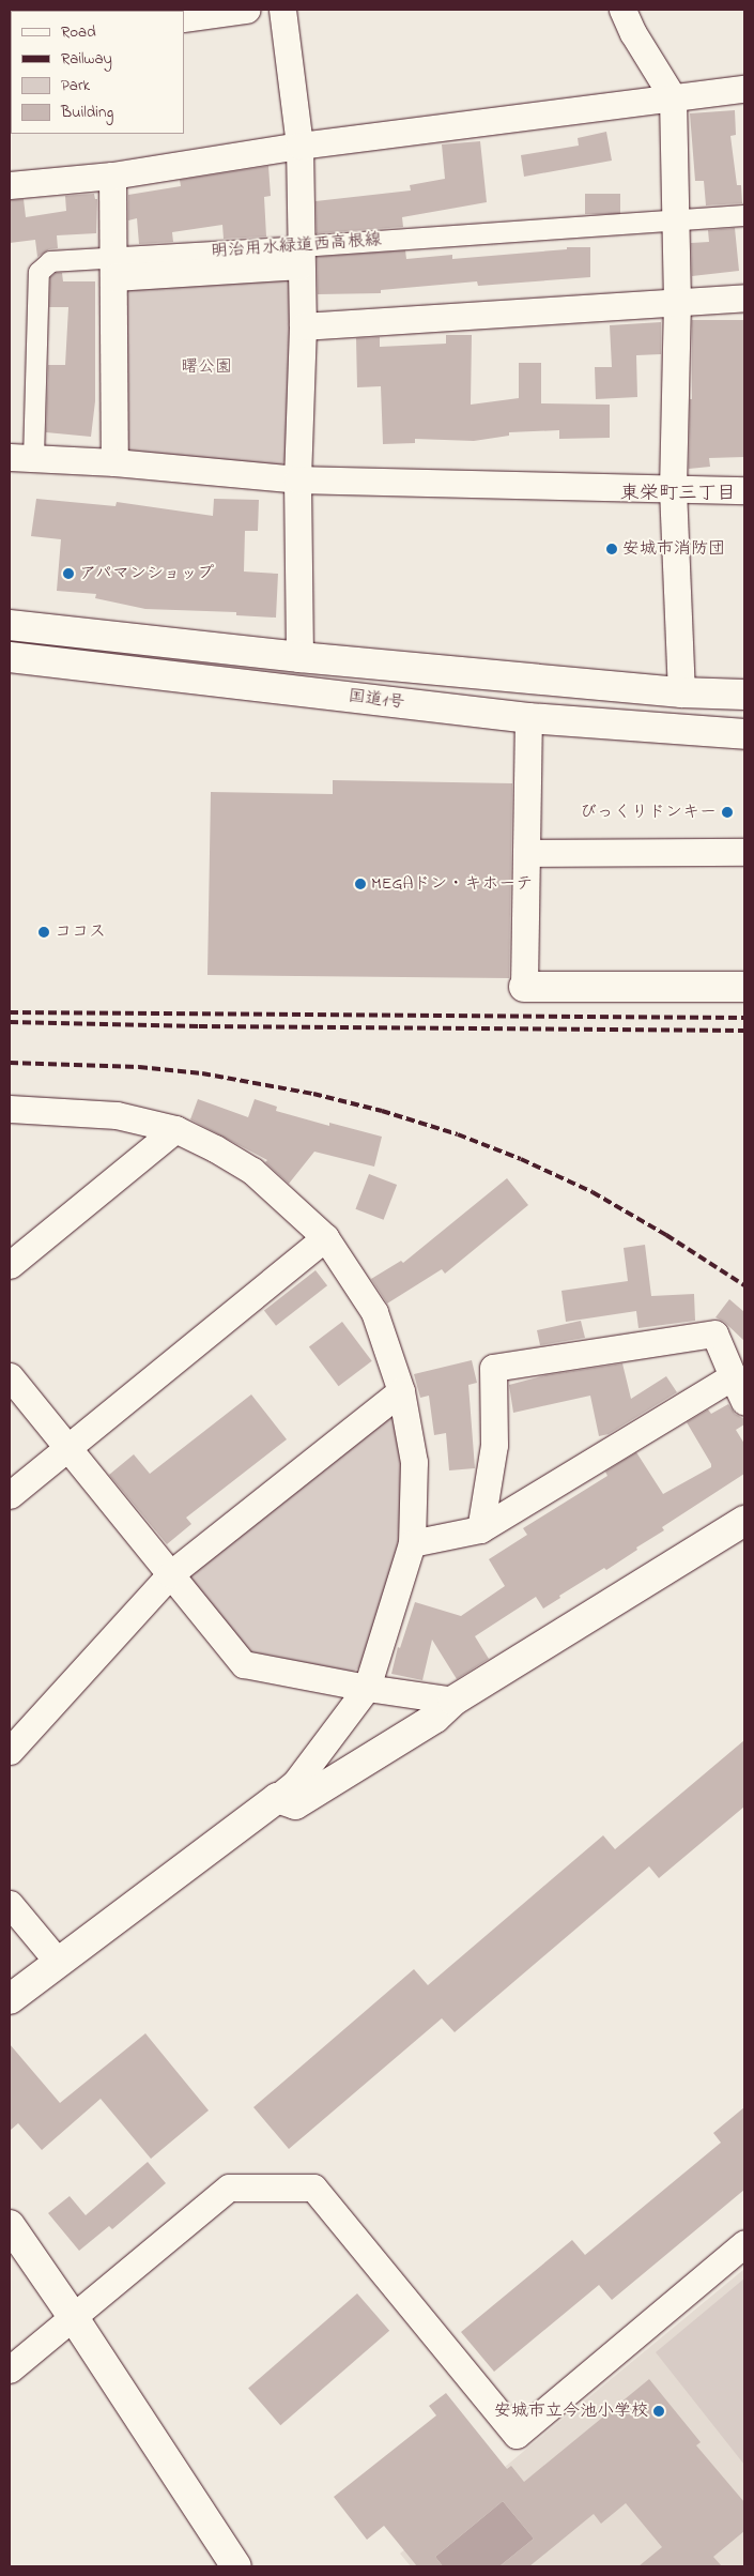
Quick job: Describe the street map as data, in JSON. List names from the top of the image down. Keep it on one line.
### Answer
{"streets":{"main road":["国道1号"],"street":["明治用水緑道西高根線"]},"districts":["東栄町三丁目"],"parks":["曙公園"],"places":["安城市消防団","アパマンショップ","びっくりドンキー","MEGAドン・キホーテ","ココス","安城市立今池小学校"],"legend":["Road","Railway","Park","Building"]}
